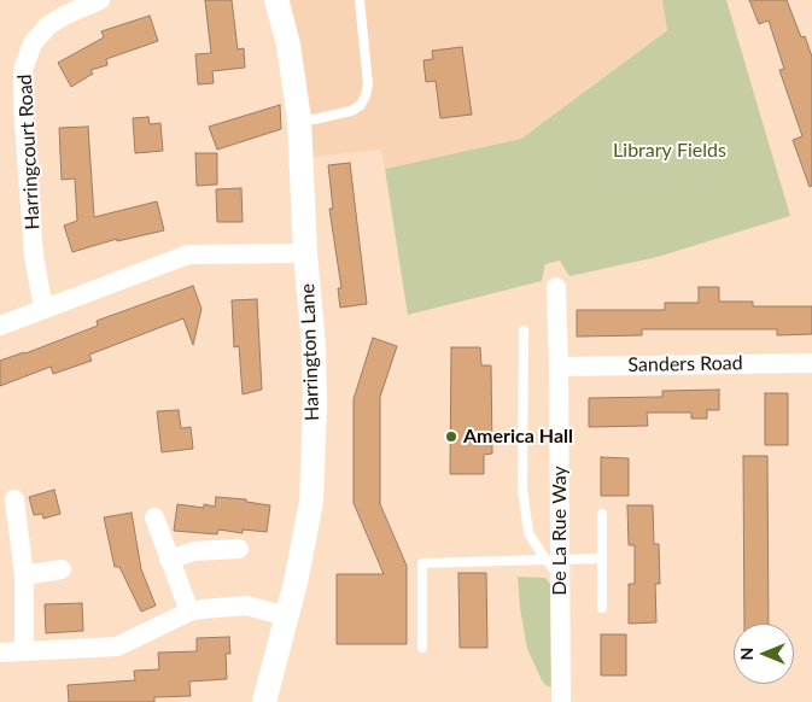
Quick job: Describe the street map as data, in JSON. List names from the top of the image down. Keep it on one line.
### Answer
{"streets":{"street":["Harringcourt Road","Harrington Lane","Sanders Road","De La Rue Way"]},"crossings":[["Sanders Road","De La Rue Way"]],"parks":["Library Fields"],"places":["America Hall"],"north":"left"}
